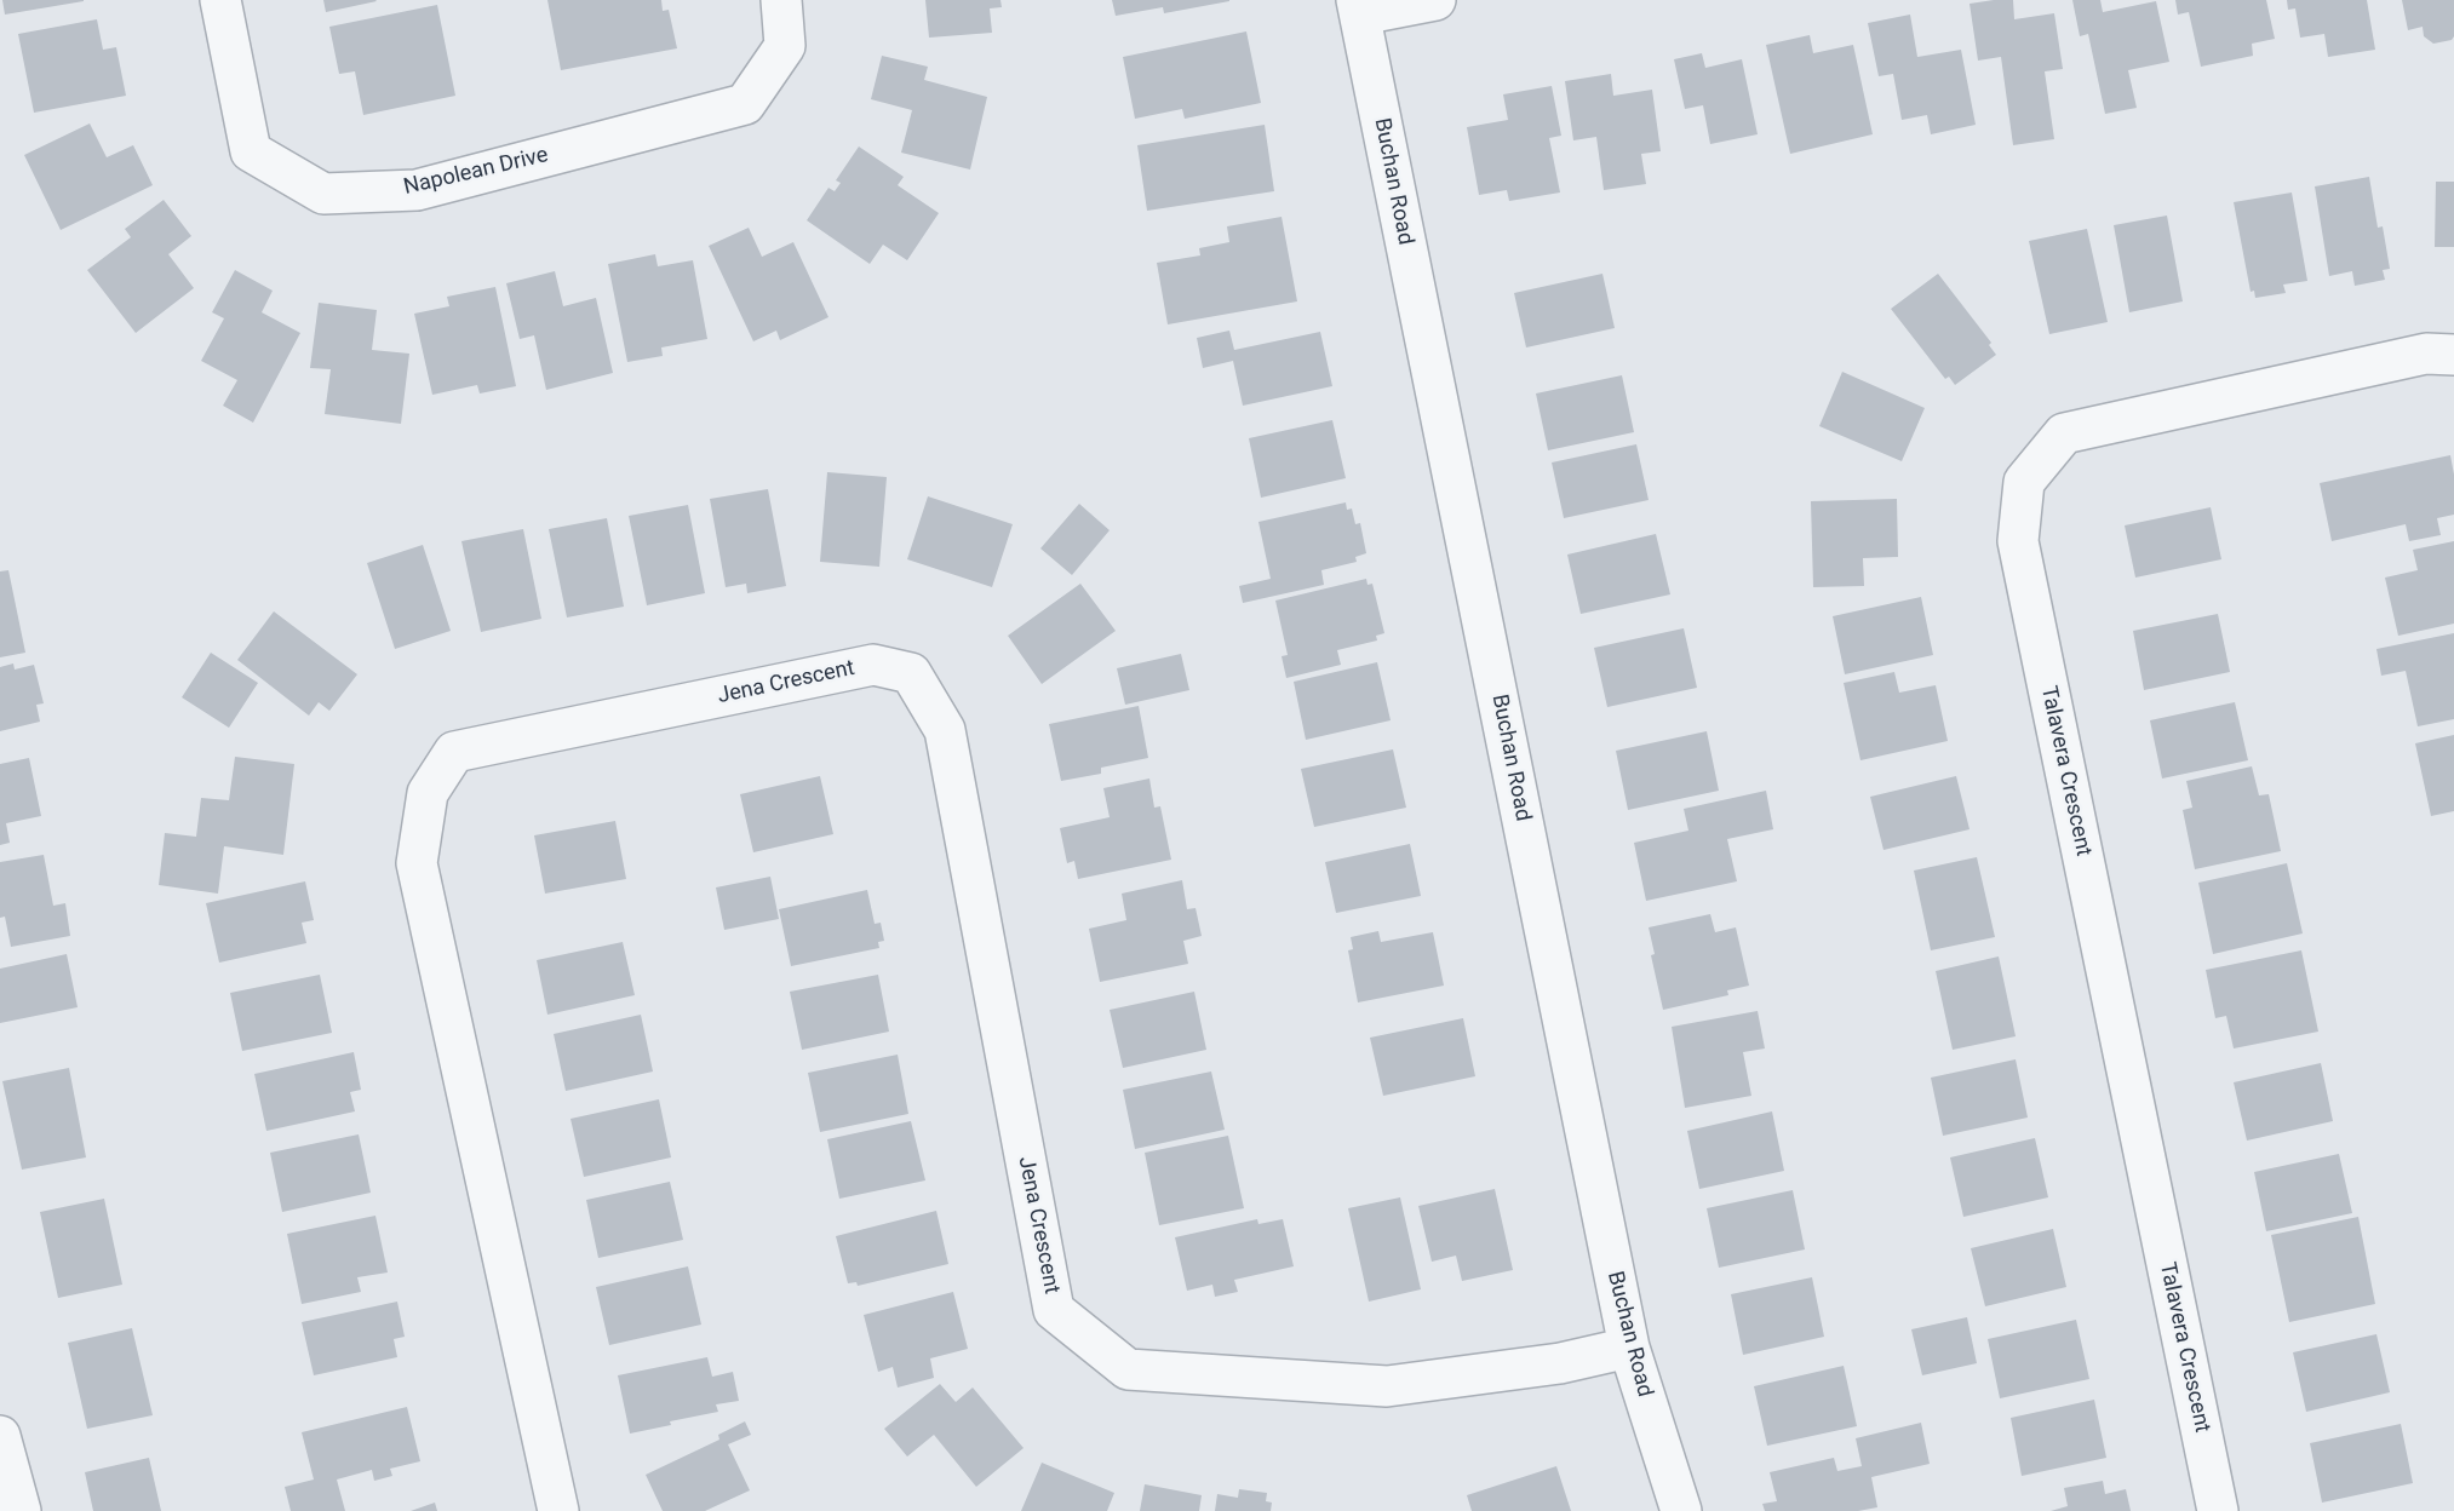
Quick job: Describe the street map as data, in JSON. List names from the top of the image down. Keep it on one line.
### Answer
{"streets":{"street":["Napolean Drive","Buchan Road","Jena Crescent","Talavera Crescent"]},"crossings":[["Buchan Road","Jena Crescent"]]}
